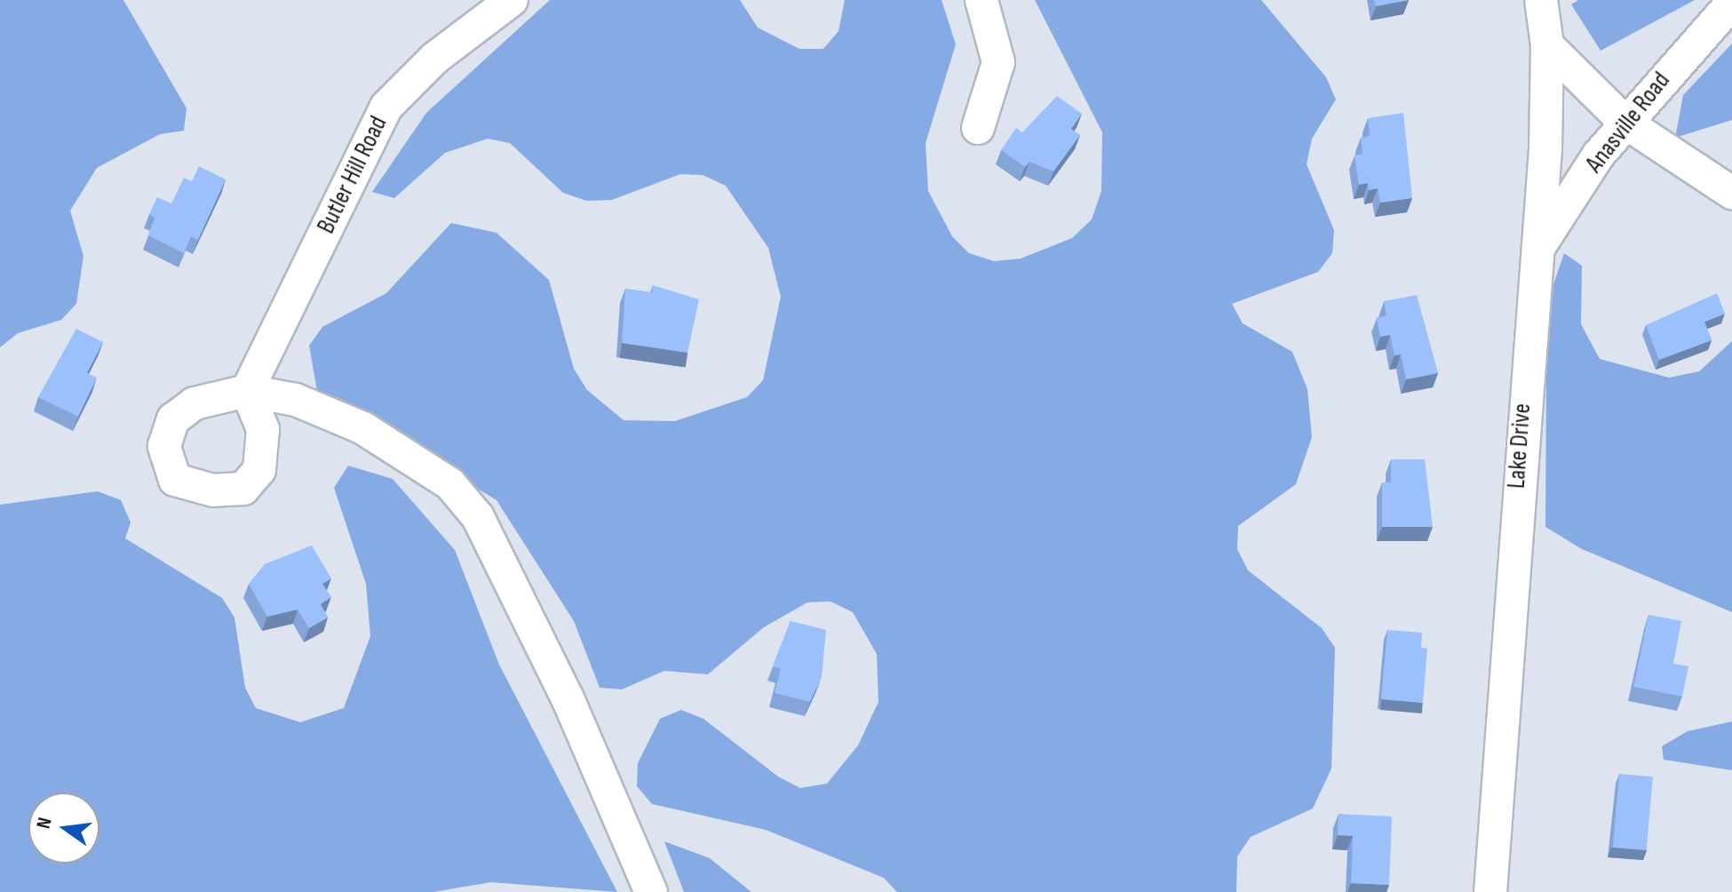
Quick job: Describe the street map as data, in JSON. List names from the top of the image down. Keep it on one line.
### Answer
{"streets":{"street":["Anasville Road","Butler Hill Road","Lake Drive"]},"crossings":[["Anasville Road","Lake Drive"]],"north":"left"}
